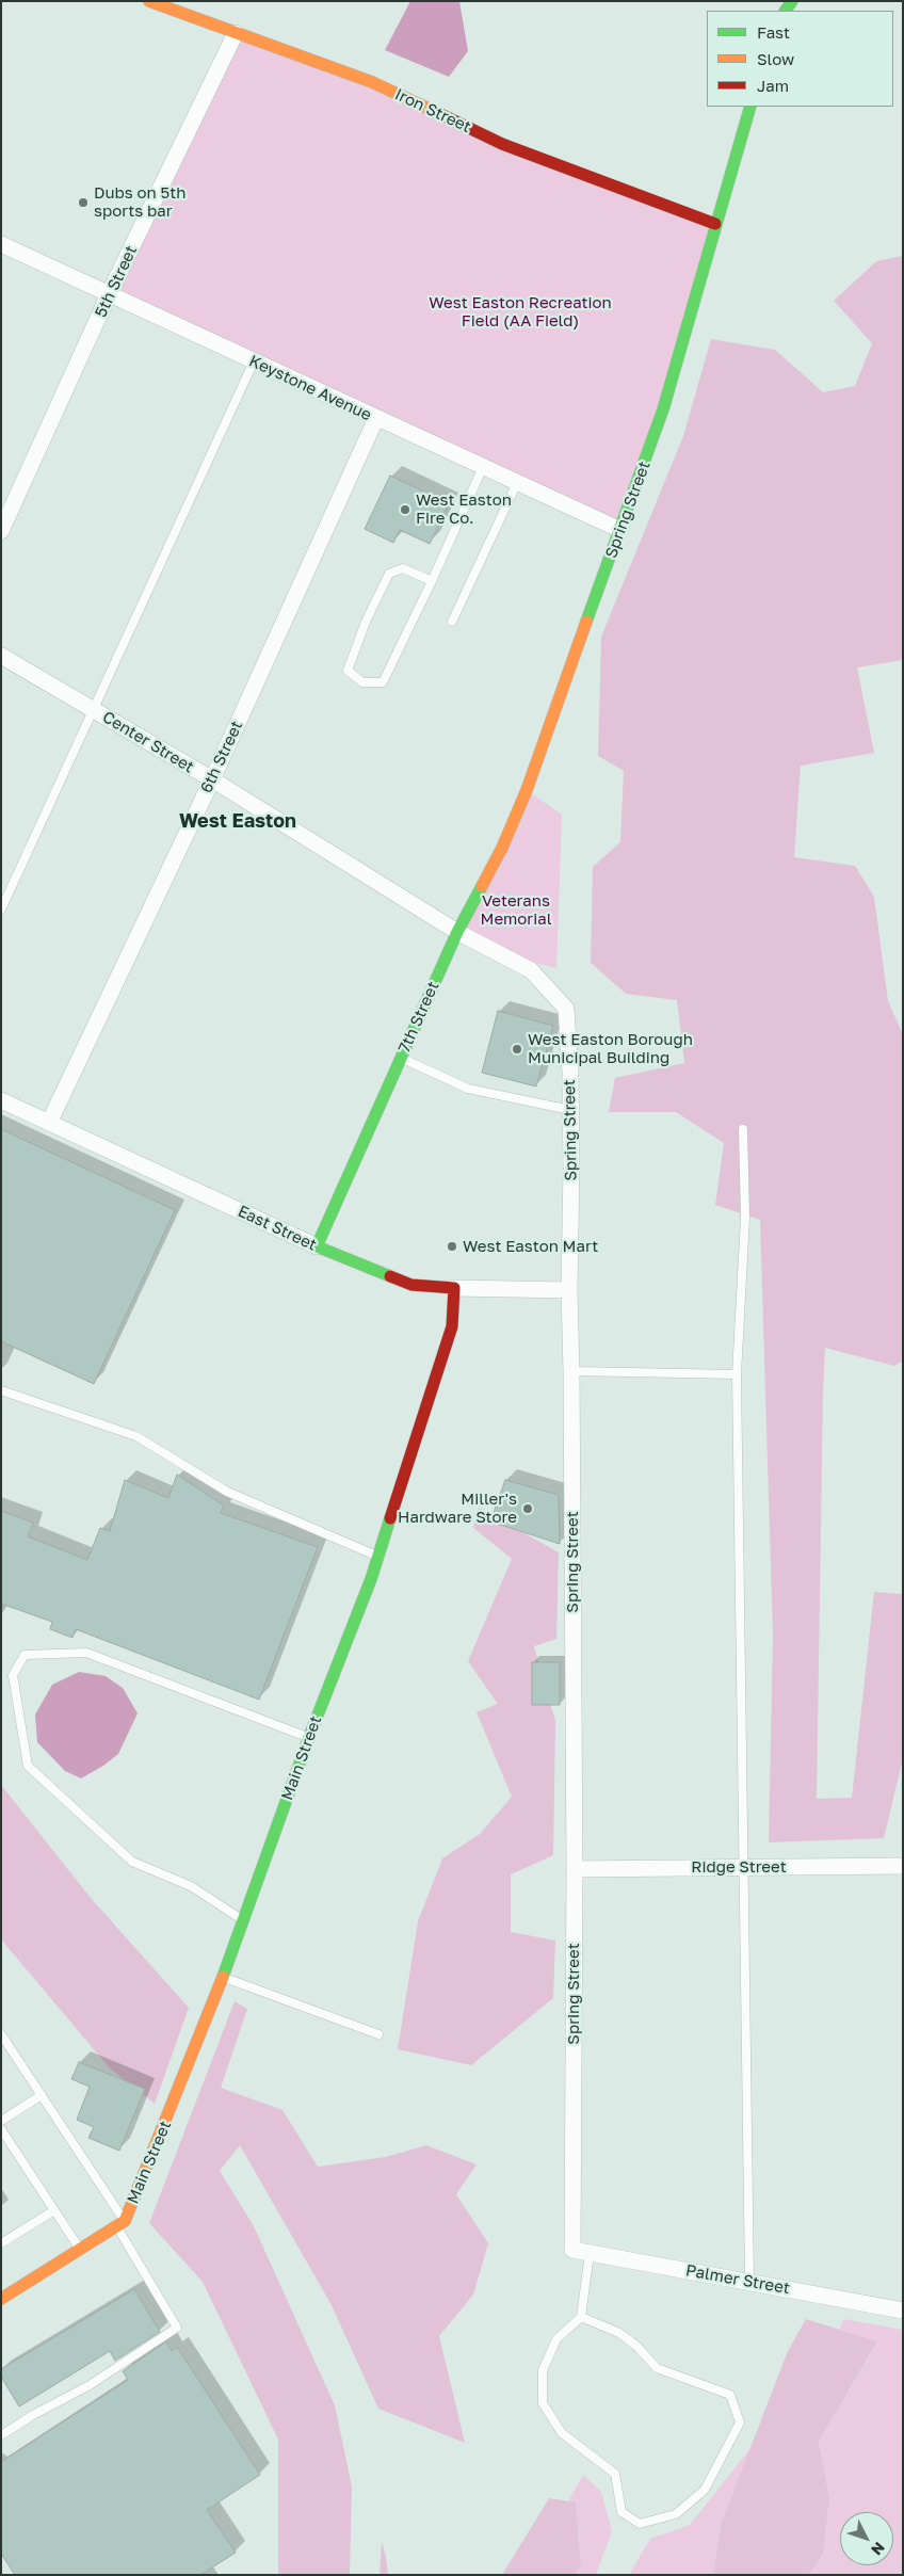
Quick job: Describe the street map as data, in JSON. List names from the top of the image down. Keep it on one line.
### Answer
{"streets":{"street":["Iron Street","5th Street","Keystone Avenue","Spring Street","Center Street","6th Street","7th Street","East Street","Main Street","Ridge Street","Palmer Street"]},"crossings":[["Iron Street","5th Street"],["Iron Street","Spring Street"],["5th Street","Keystone Avenue"],["Keystone Avenue","Spring Street"],["Keystone Avenue","6th Street"],["Spring Street","Center Street"],["Spring Street","7th Street"],["Spring Street","East Street"],["Spring Street","Ridge Street"],["Spring Street","Palmer Street"],["Center Street","6th Street"],["Center Street","7th Street"],["6th Street","East Street"],["7th Street","East Street"],["East Street","Main Street"]],"districts":["West Easton"],"parks":["West Easton Recreation Field (AA Field)","Veterans Memorial"],"places":["Dubs on 5th sports bar","West Easton Fire Co.","West Easton Borough Municipal Building","West Easton Mart","Miller's Hardware Store"],"legend":["Fast","Slow","Jam"],"north":"bottom right"}
